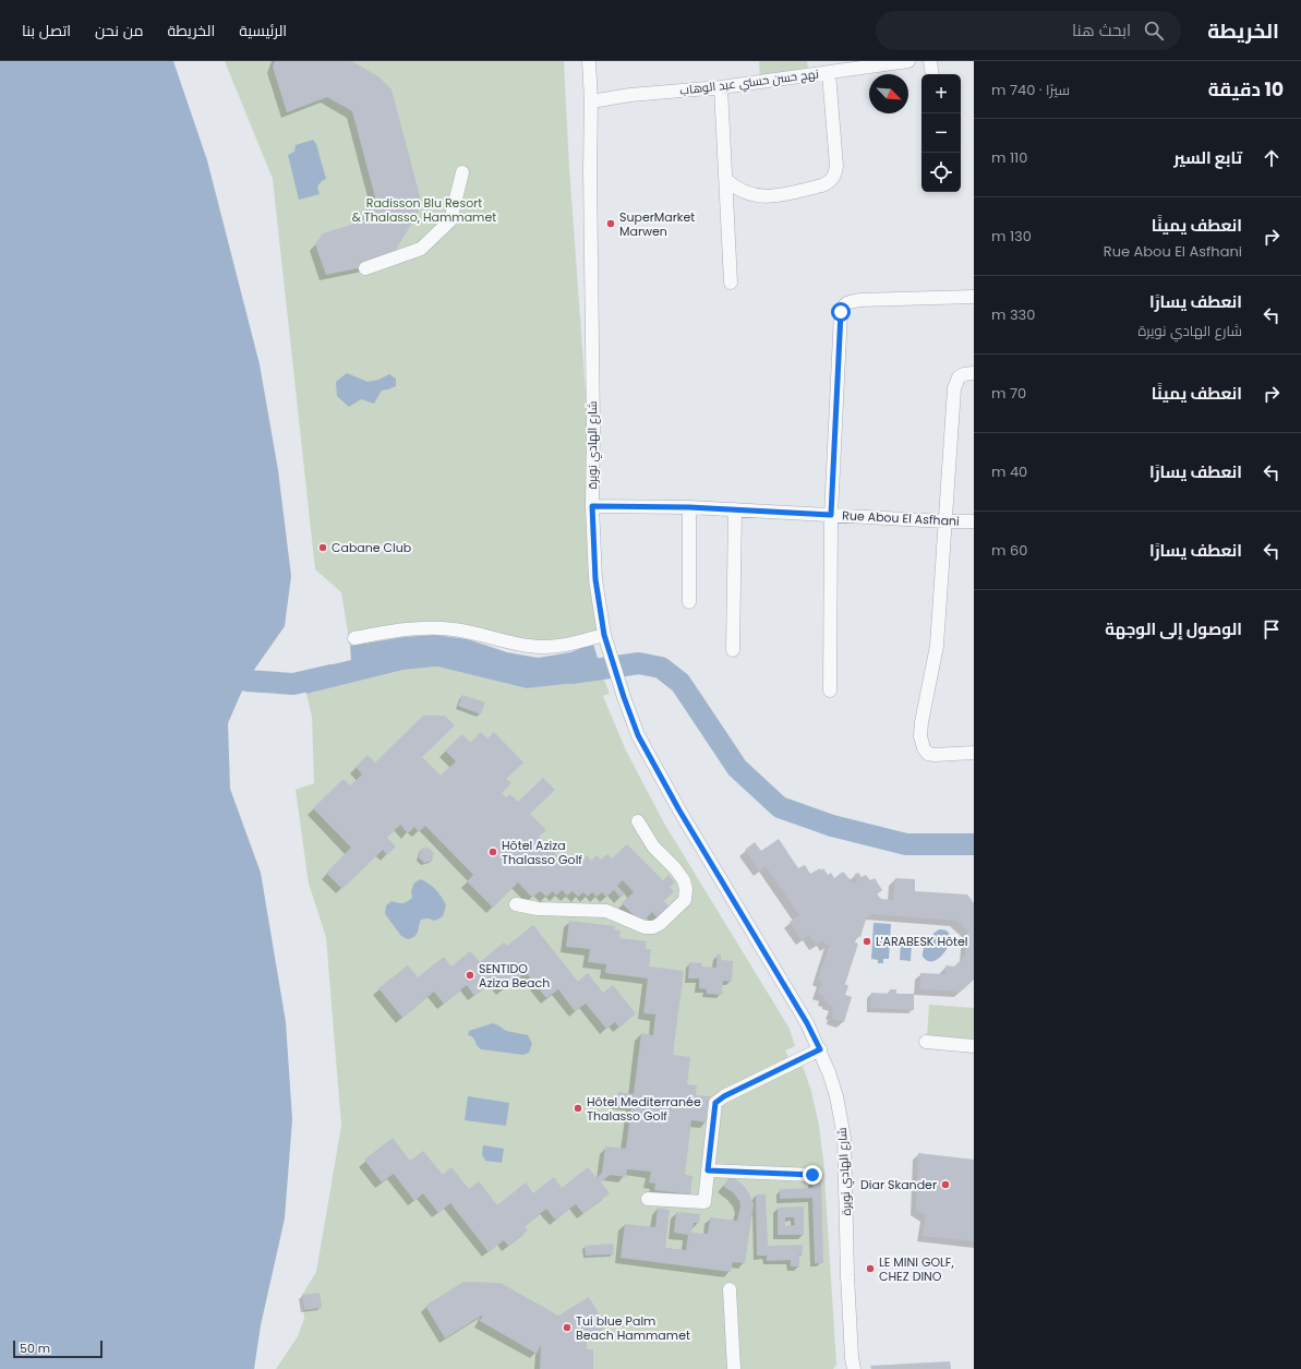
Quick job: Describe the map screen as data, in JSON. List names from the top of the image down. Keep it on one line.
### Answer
{"streets":{"street":["نهج حسن حسني عبد الوهاب","شارع الهادي نويرة","Rue Abou El Asfhani"]},"crossings":[["نهج حسن حسني عبد الوهاب","شارع الهادي نويرة"],["شارع الهادي نويرة","Rue Abou El Asfhani"]],"parks":["Radisson Blu Resort & Thalasso, Hammamet"],"places":["SuperMarket Marwen","Cabane Club","Hôtel Aziza Thalasso Golf","L'ARABESK Hôtel","SENTIDO Aziza Beach","Hôtel Mediterranée Thalasso Golf","Diar Skander","LE MINI GOLF, CHEZ DINO","Tui blue Palm Beach Hammamet"],"scale_bar":"50 m","north":"bottom right","page":{"header":"الخريطة","search":"ابحث هنا","nav":["الرئيسية","الخريطة","من نحن","اتصل بنا"],"heading":["10 دقيقة","سيرًا · 740 m"],"map_buttons":["+","−"],"list":[["تابع السير","110 m"],["انعطف يمينًا","Rue Abou El Asfhani","130 m"],["انعطف يسارًا","شارع الهادي نويرة","330 m"],["انعطف يمينًا","70 m"],["انعطف يسارًا","40 m"],["انعطف يسارًا","60 m"],"الوصول إلى الوجهة"],"scale":"50 m"}}
